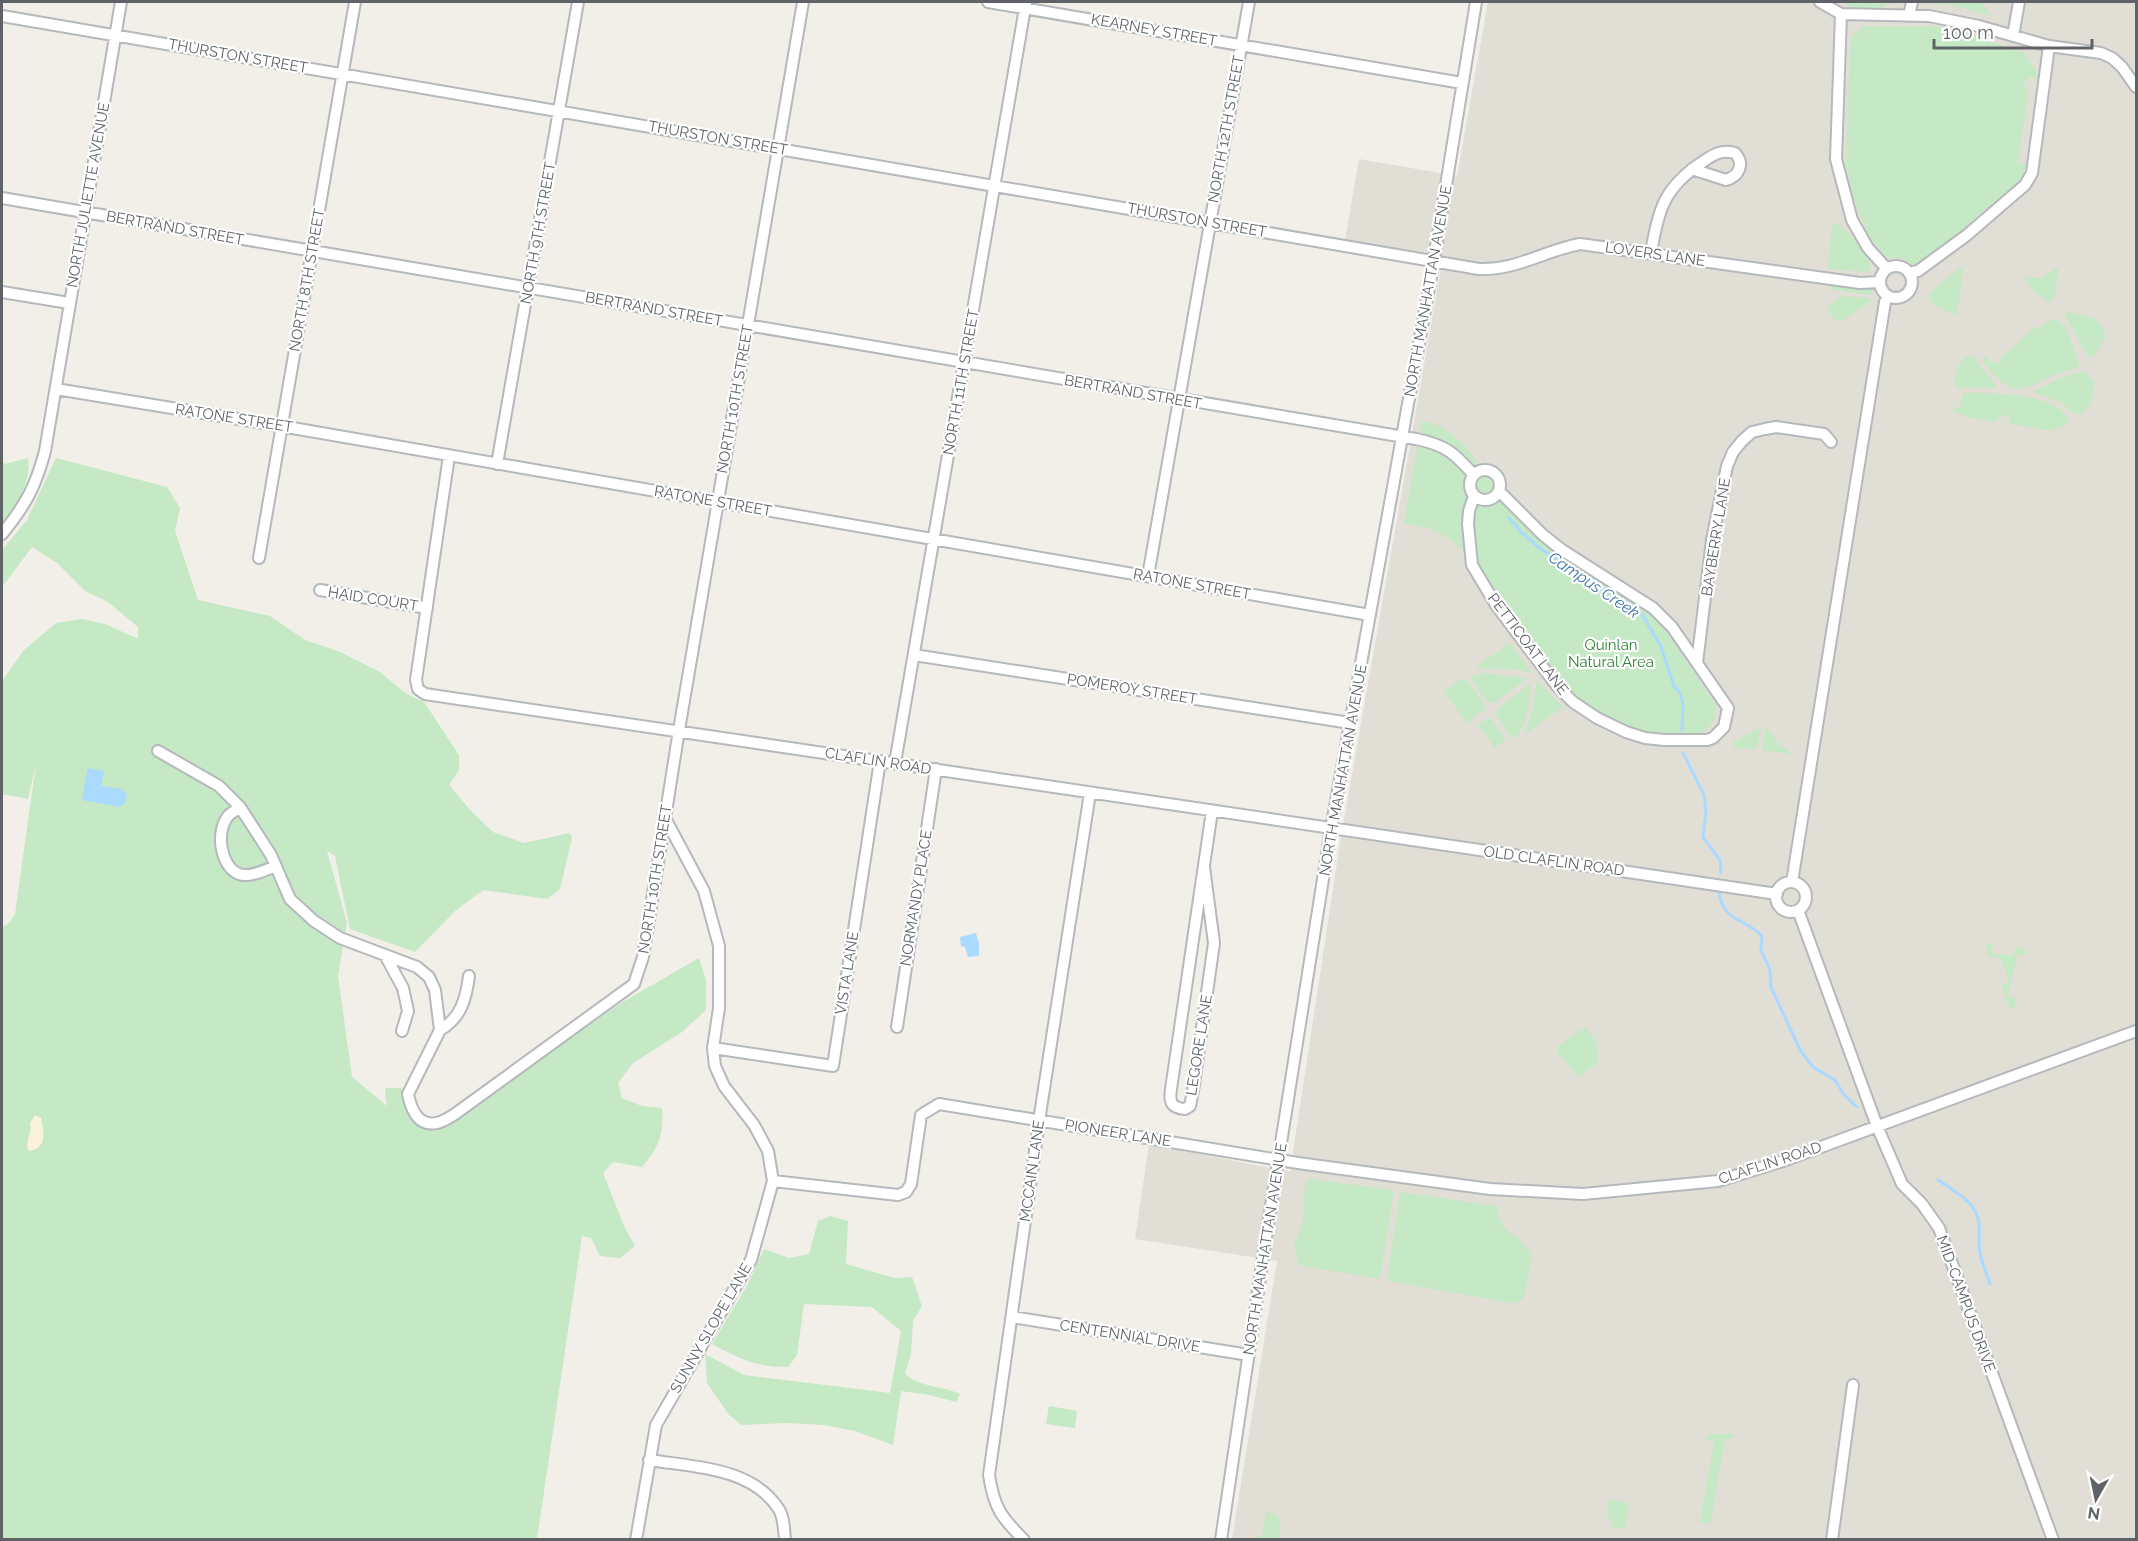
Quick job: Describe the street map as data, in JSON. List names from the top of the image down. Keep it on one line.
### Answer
{"streets":{"street":["KEARNEY STREET","THURSTON STREET","NORTH 12TH STREET","NORTH JULIETTE AVENUE","BERTRAND STREET","NORTH 9TH STREET","LOVERS LANE","NORTH 8TH STREET","NORTH MANHATTAN AVENUE","NORTH 11TH STREET","NORTH 10TH STREET","RATONE STREET","BAYBERRY LANE","HAID COURT","PETTICOAT LANE","POMEROY STREET","CLAFLIN ROAD","OLD CLAFLIN ROAD","NORMANDY PLACE","VISTA LANE","LEGORE LANE","PIONEER LANE","MCCAIN LANE","MID-CAMPUS DRIVE","SUNNY SLOPE LANE","CENTENNIAL DRIVE"]},"crossings":[["KEARNEY STREET","NORTH 12TH STREET"],["KEARNEY STREET","NORTH MANHATTAN AVENUE"],["KEARNEY STREET","NORTH 11TH STREET"],["THURSTON STREET","NORTH 12TH STREET"],["THURSTON STREET","NORTH JULIETTE AVENUE"],["THURSTON STREET","NORTH 9TH STREET"],["THURSTON STREET","LOVERS LANE"],["THURSTON STREET","NORTH 8TH STREET"],["THURSTON STREET","NORTH MANHATTAN AVENUE"],["THURSTON STREET","NORTH 11TH STREET"],["THURSTON STREET","NORTH 10TH STREET"],["NORTH 12TH STREET","BERTRAND STREET"],["NORTH 12TH STREET","RATONE STREET"],["NORTH JULIETTE AVENUE","BERTRAND STREET"],["NORTH JULIETTE AVENUE","RATONE STREET"],["BERTRAND STREET","NORTH 9TH STREET"],["BERTRAND STREET","NORTH 8TH STREET"],["BERTRAND STREET","NORTH MANHATTAN AVENUE"],["BERTRAND STREET","NORTH 11TH STREET"],["BERTRAND STREET","NORTH 10TH STREET"],["BERTRAND STREET","PETTICOAT LANE"],["NORTH 9TH STREET","RATONE STREET"],["LOVERS LANE","NORTH MANHATTAN AVENUE"],["NORTH 8TH STREET","RATONE STREET"],["NORTH MANHATTAN AVENUE","RATONE STREET"],["NORTH MANHATTAN AVENUE","POMEROY STREET"],["NORTH MANHATTAN AVENUE","CLAFLIN ROAD"],["NORTH MANHATTAN AVENUE","OLD CLAFLIN ROAD"],["NORTH MANHATTAN AVENUE","PIONEER LANE"],["NORTH MANHATTAN AVENUE","CENTENNIAL DRIVE"],["NORTH 11TH STREET","RATONE STREET"],["NORTH 11TH STREET","POMEROY STREET"],["NORTH 11TH STREET","CLAFLIN ROAD"],["NORTH 10TH STREET","RATONE STREET"],["NORTH 10TH STREET","CLAFLIN ROAD"],["NORTH 10TH STREET","SUNNY SLOPE LANE"],["BAYBERRY LANE","PETTICOAT LANE"],["HAID COURT","CLAFLIN ROAD"],["CLAFLIN ROAD","OLD CLAFLIN ROAD"],["CLAFLIN ROAD","NORMANDY PLACE"],["CLAFLIN ROAD","VISTA LANE"],["CLAFLIN ROAD","LEGORE LANE"],["CLAFLIN ROAD","PIONEER LANE"],["CLAFLIN ROAD","MCCAIN LANE"],["CLAFLIN ROAD","MID-CAMPUS DRIVE"],["OLD CLAFLIN ROAD","MID-CAMPUS DRIVE"],["VISTA LANE","SUNNY SLOPE LANE"],["PIONEER LANE","MCCAIN LANE"],["PIONEER LANE","SUNNY SLOPE LANE"],["MCCAIN LANE","CENTENNIAL DRIVE"]],"water":["Campus Creek"],"parks":["Quinlan Natural Area"],"scale_bar":"100 m","north":"bottom"}
